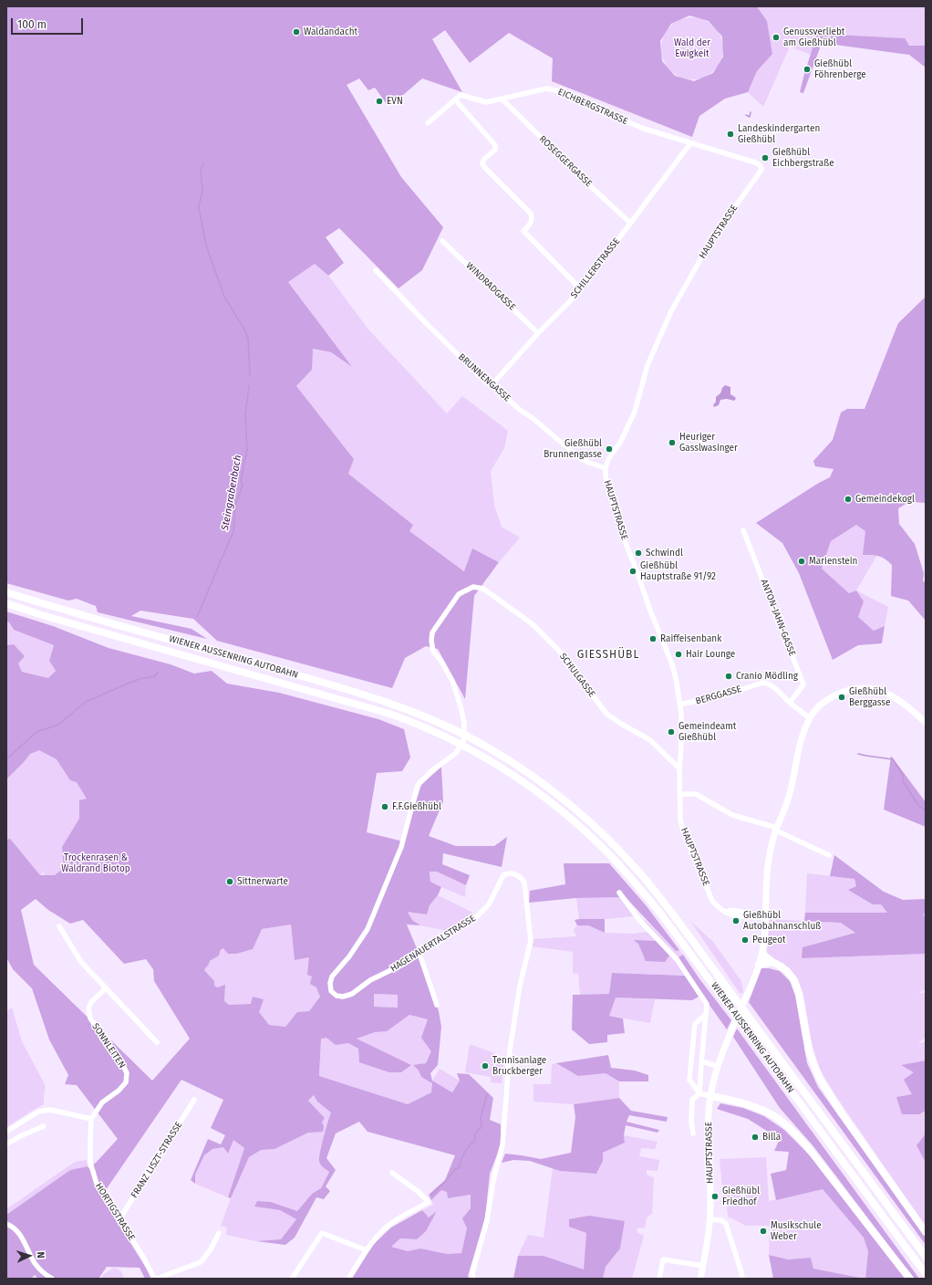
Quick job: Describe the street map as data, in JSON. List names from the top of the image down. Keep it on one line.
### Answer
{"streets":{"highway":["WIENER AUSSENRING AUTOBAHN"],"main road":["HAUPTSTRASSE"],"street":["EICHBERGSTRASSE","ROSEGGERGASSE","SCHILLERSTRASSE","WINDRADGASSE","BRUNNENGASSE","ANTON-JAHN-GASSE","SCHULGASSE","BERGGASSE","HAGENAUERTALSTRASSE","SONNLEITEN","FRANZ LISZT-STRASSE","HORTIGSTRASSE"]},"crossings":[["EICHBERGSTRASSE","ROSEGGERGASSE"],["EICHBERGSTRASSE","HAUPTSTRASSE"],["EICHBERGSTRASSE","SCHILLERSTRASSE"],["ROSEGGERGASSE","SCHILLERSTRASSE"],["HAUPTSTRASSE","BRUNNENGASSE"],["HAUPTSTRASSE","SCHULGASSE"],["HAUPTSTRASSE","BERGGASSE"],["SCHILLERSTRASSE","WINDRADGASSE"],["SCHILLERSTRASSE","BRUNNENGASSE"],["ANTON-JAHN-GASSE","BERGGASSE"],["SCHULGASSE","HAGENAUERTALSTRASSE"],["SONNLEITEN","HORTIGSTRASSE"],["FRANZ LISZT-STRASSE","HORTIGSTRASSE"]],"districts":["GIESSHÜBL"],"water":["Steingrabenbach"],"parks":["Wald der Ewigkeit","Trockenrasen & Waldrand Biotop"],"places":["Waldandacht","Genussverliebt am Gießhübl","Gießhübl Föhrenberge","EVN","Landeskindergarten Gießhübl","Gießhübl Eichbergstraße","Heuriger Gasslwasinger","Gießhübl Brunnengasse","Gemeindekogl","Schwindl","Marienstein","Gießhübl Hauptstraße 91/92","Raiffeisenbank","Hair Lounge","Cranio Mödling","Gießhübl Berggasse","Gemeindeamt Gießhübl","F.F.Gießhübl","Sittnerwarte","Gießhübl Autobahnanschluß","Peugeot","Tennisanlage Bruckberger","Billa","Gießhübl Friedhof","Musikschule Weber"],"scale_bar":"100 m","north":"right"}
